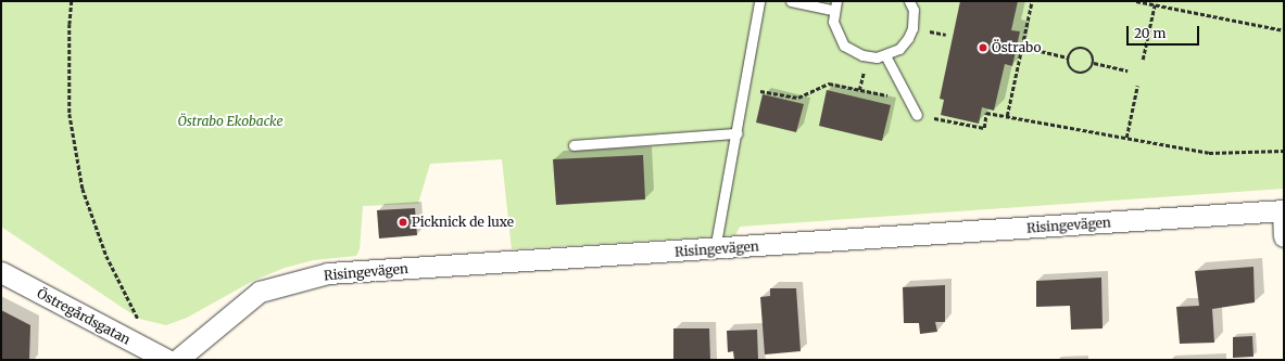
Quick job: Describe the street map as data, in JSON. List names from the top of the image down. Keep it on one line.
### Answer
{"streets":{"street":["Risingevägen","Östregårdsgatan"]},"parks":["Östrabo Ekobacke"],"places":["Östrabo","Picknick de luxe"],"scale_bar":"20 m"}
